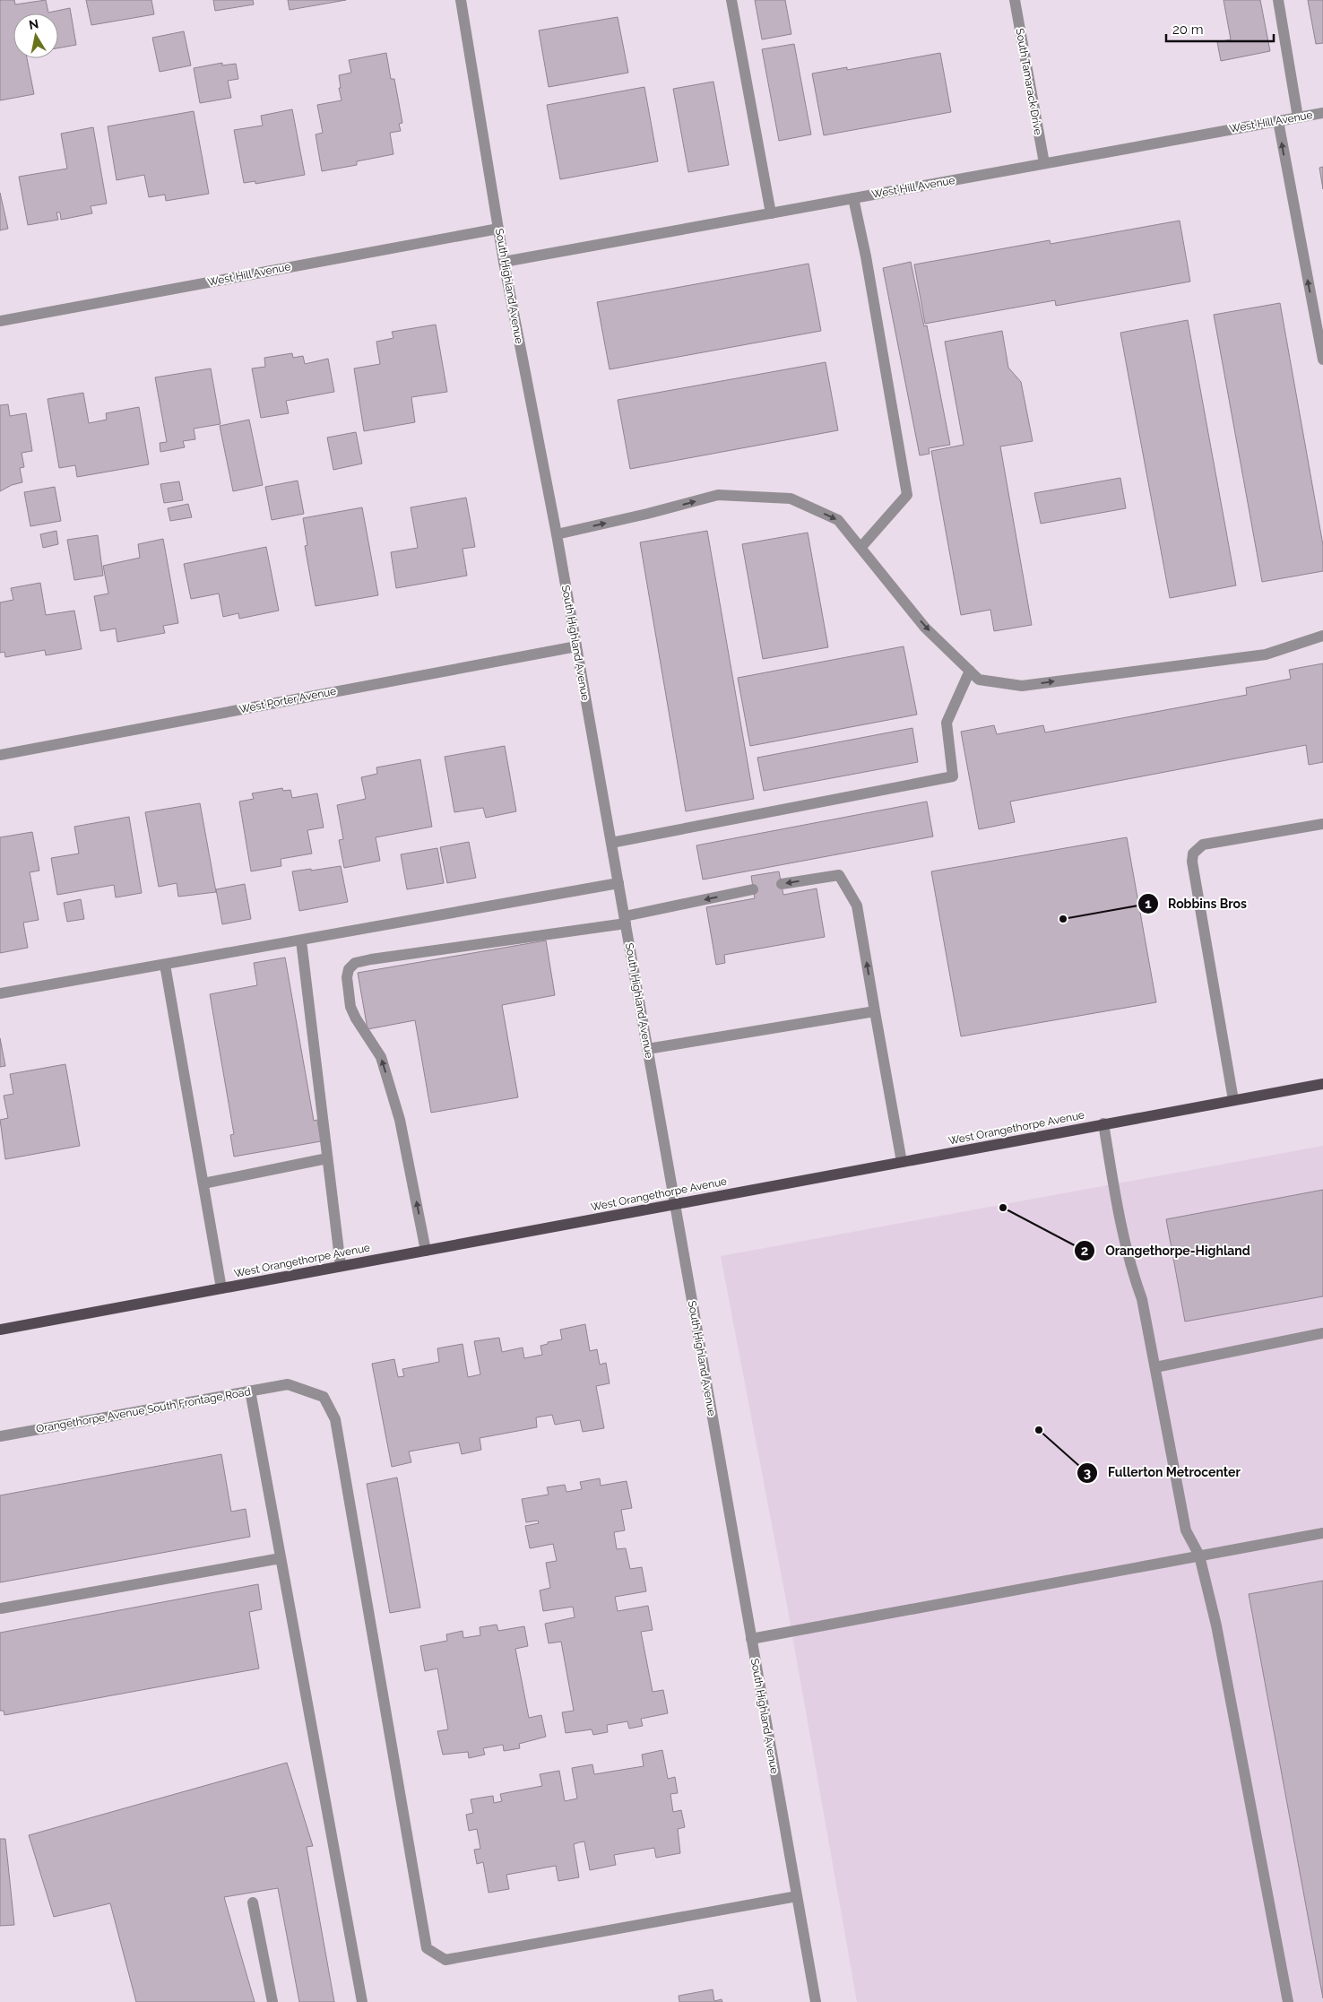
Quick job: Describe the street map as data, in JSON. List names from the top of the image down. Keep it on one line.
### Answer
{"streets":{"main road":["West Orangethorpe Avenue"],"street":["South Tamarack Drive","West Hill Avenue","South Highland Avenue","West Porter Avenue","Orangethorpe Avenue South Frontage Road"]},"crossings":[["South Tamarack Drive","West Hill Avenue"],["West Hill Avenue","South Highland Avenue"],["South Highland Avenue","West Porter Avenue"],["South Highland Avenue","West Orangethorpe Avenue"],["South Highland Avenue","Orangethorpe Avenue South Frontage Road"]],"places":["Robbins Bros","Orangethorpe-Highland","Fullerton Metrocenter"],"scale_bar":"20 m","north":"top"}
